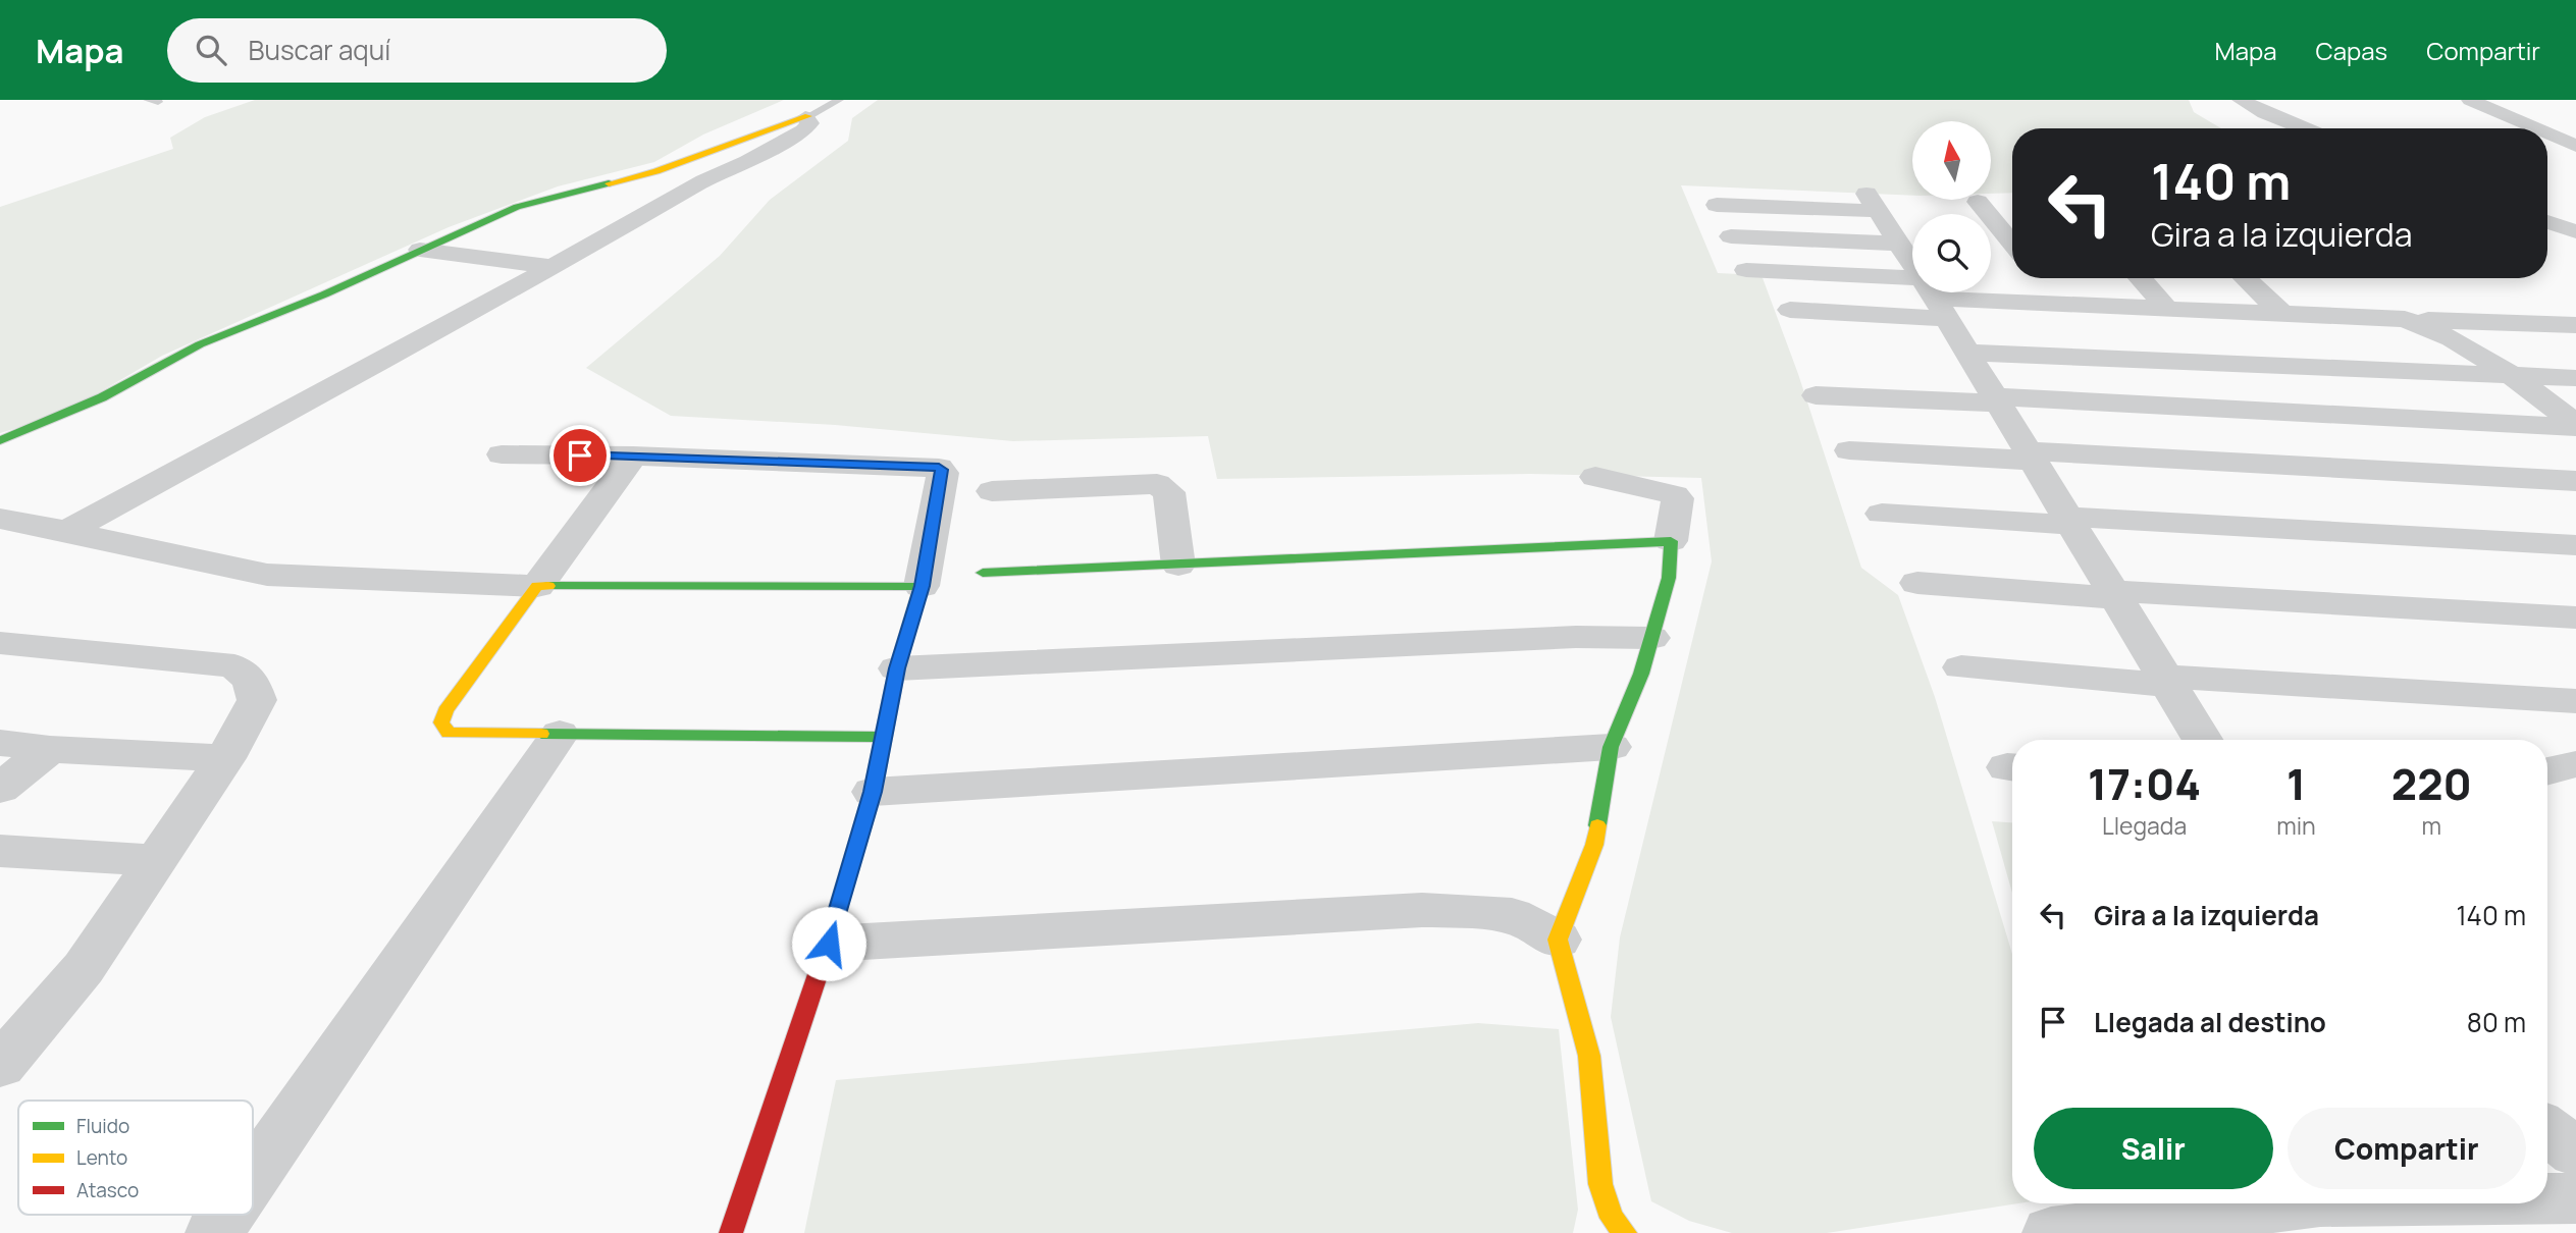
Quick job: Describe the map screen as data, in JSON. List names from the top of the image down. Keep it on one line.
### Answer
{"legend":["Fluido","Lento","Atasco"],"north":"top","page":{"header":"Mapa","search":"Buscar aquí","nav":["Mapa","Capas","Compartir"],"turn":["140 m","Gira a la izquierda"],"eta":["17:04","Llegada","1","min","220","m"],"list":[{"name":"Gira a la izquierda","value":"140 m"},{"name":"Llegada al destino","value":"80 m"}],"buttons":["Salir","Compartir"]}}
